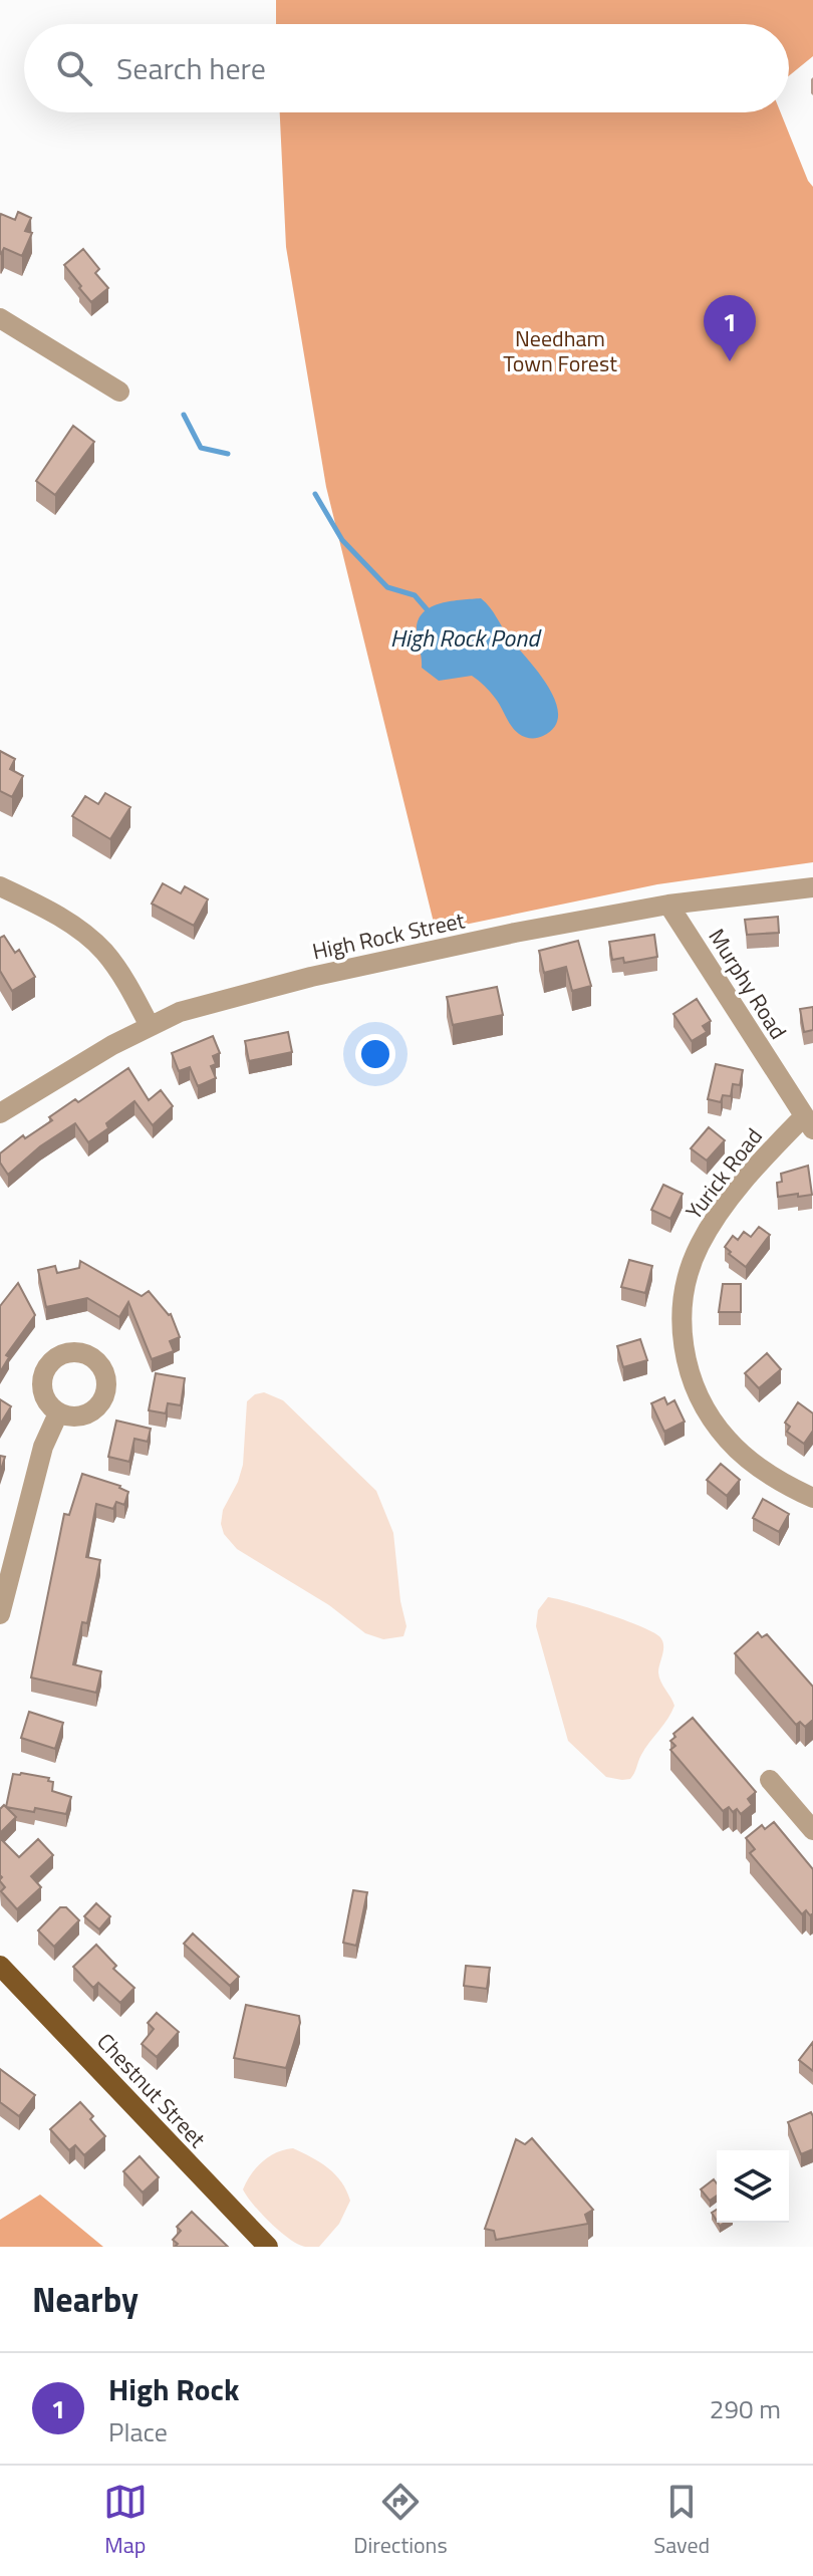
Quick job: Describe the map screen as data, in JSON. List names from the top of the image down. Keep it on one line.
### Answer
{"streets":{"main road":["Chestnut Street"],"street":["High Rock Street","Murphy Road","Yurick Road"]},"crossings":[["High Rock Street","Murphy Road"],["Murphy Road","Yurick Road"]],"water":["High Rock Pond"],"parks":["Needham Town Forest"],"page":{"search":"Search here","pins":"1","heading":"Nearby","list":[{"mark":"1","name":"High Rock","note":"Place","value":"290 m"}],"nav":["Map","Directions","Saved"]}}
